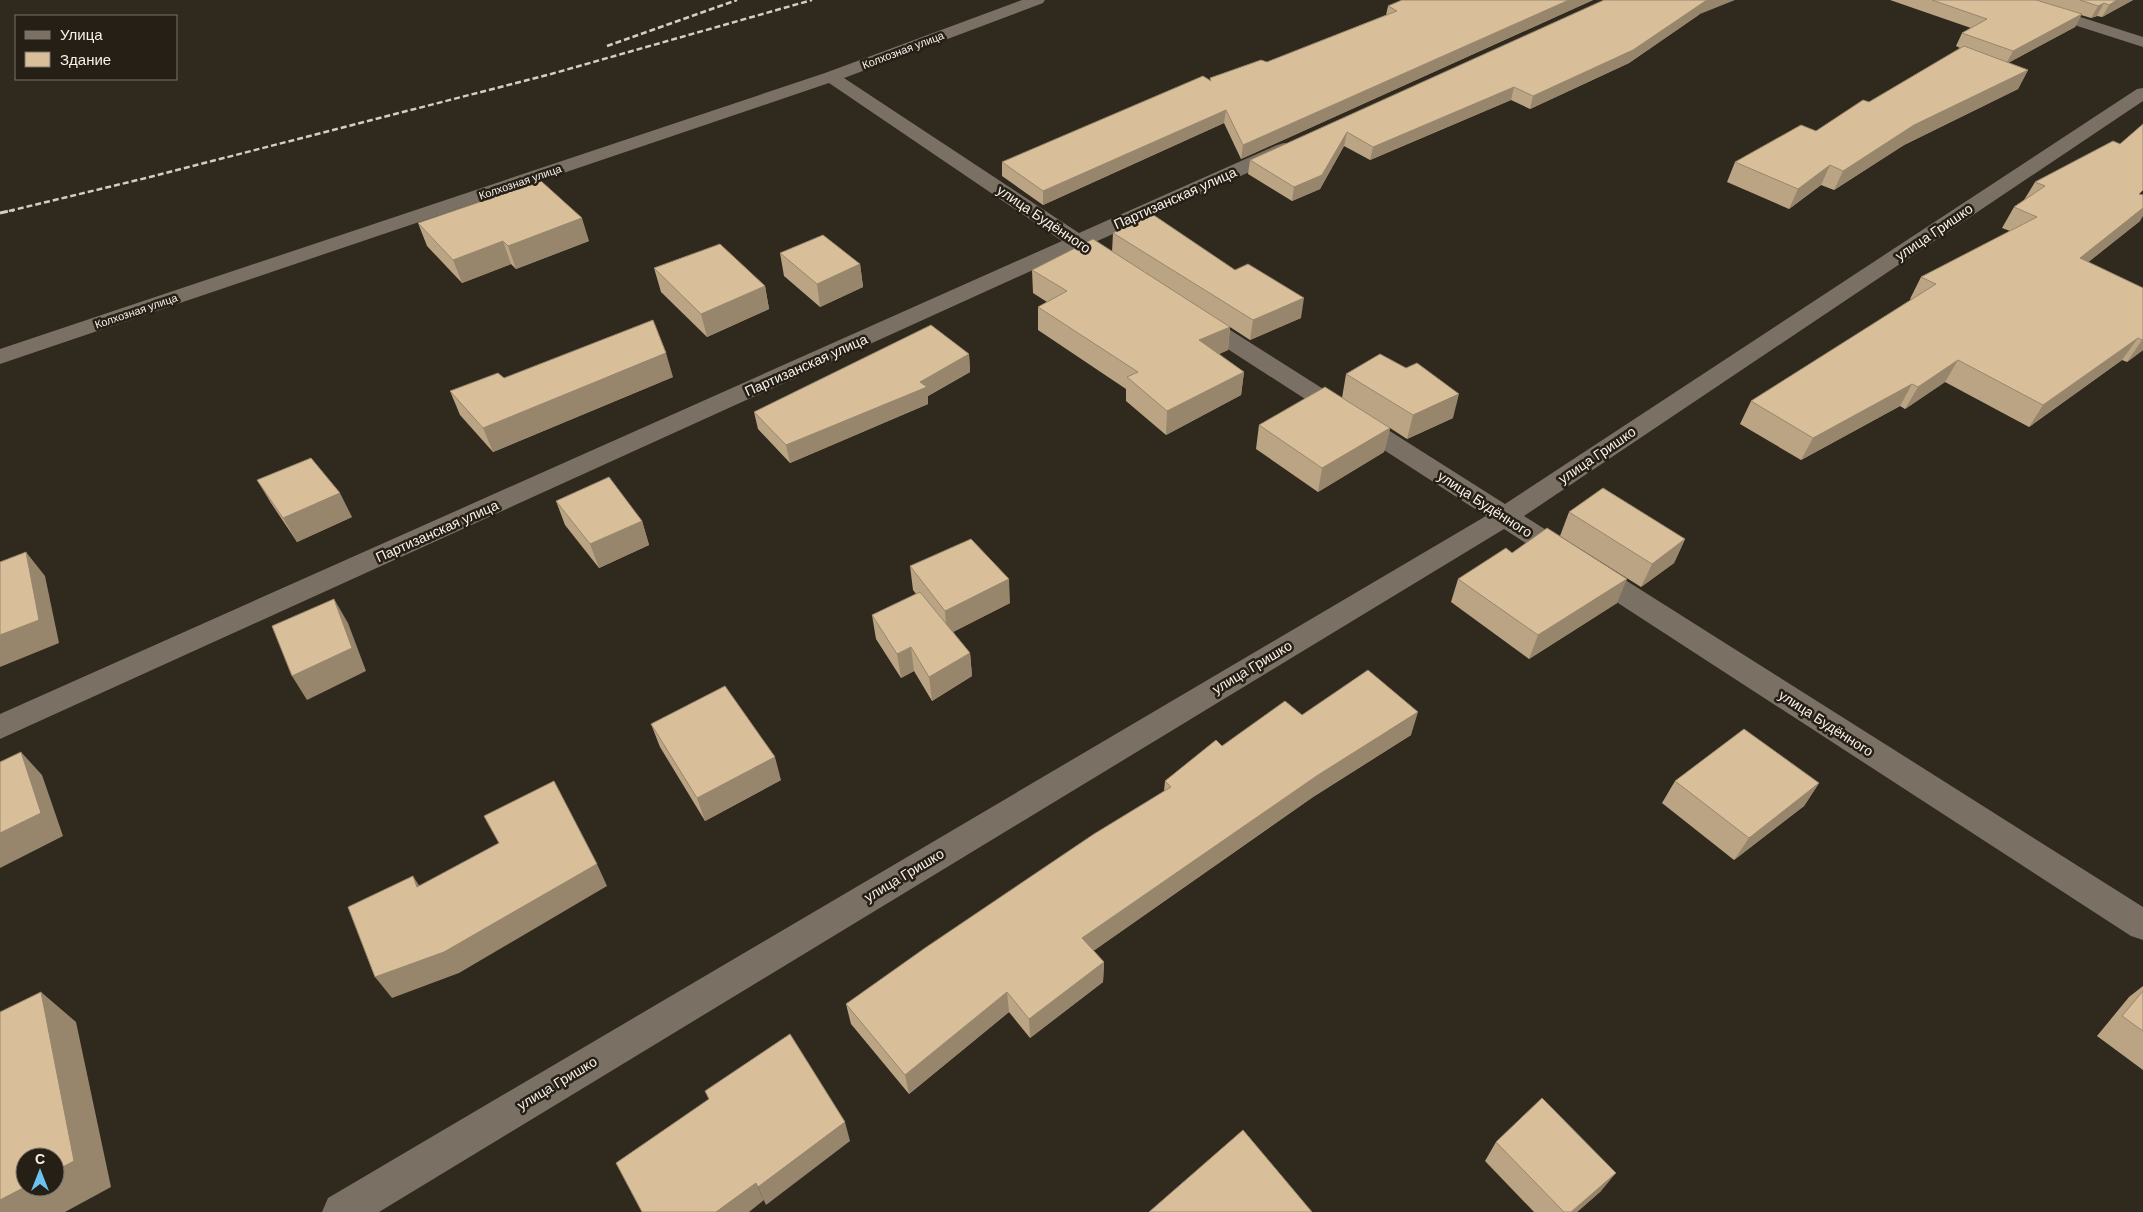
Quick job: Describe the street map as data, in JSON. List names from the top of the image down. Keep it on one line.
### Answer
{"streets":{"street":["Колхозная улица","Партизанская улица","улица Будённого","улица Гришко"]},"crossings":[["Колхозная улица","улица Будённого"],["Партизанская улица","улица Будённого"],["улица Будённого","улица Гришко"]],"legend":["Улица","Здание"],"north":"top"}
